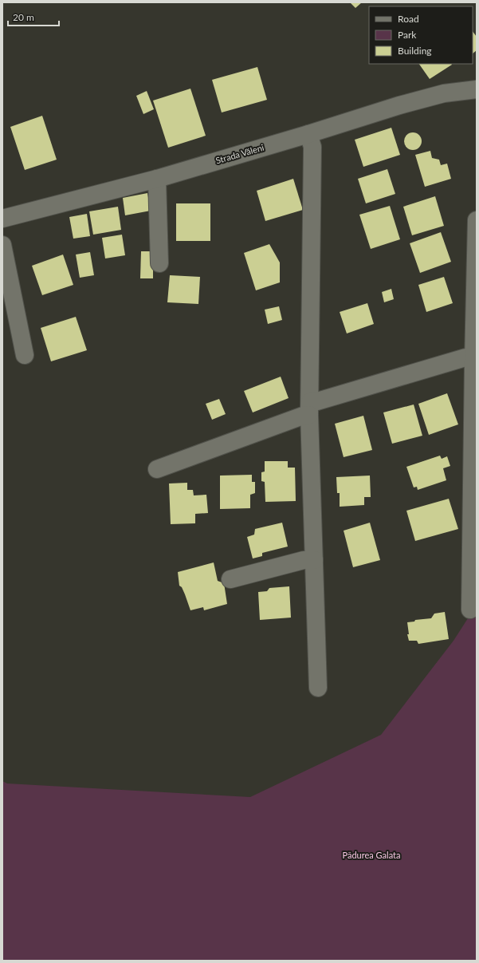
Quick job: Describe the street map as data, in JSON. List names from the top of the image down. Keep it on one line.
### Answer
{"streets":{"street":["Strada Văleni"]},"parks":["Pădurea Galata"],"legend":["Road","Park","Building"],"scale_bar":"20 m"}
